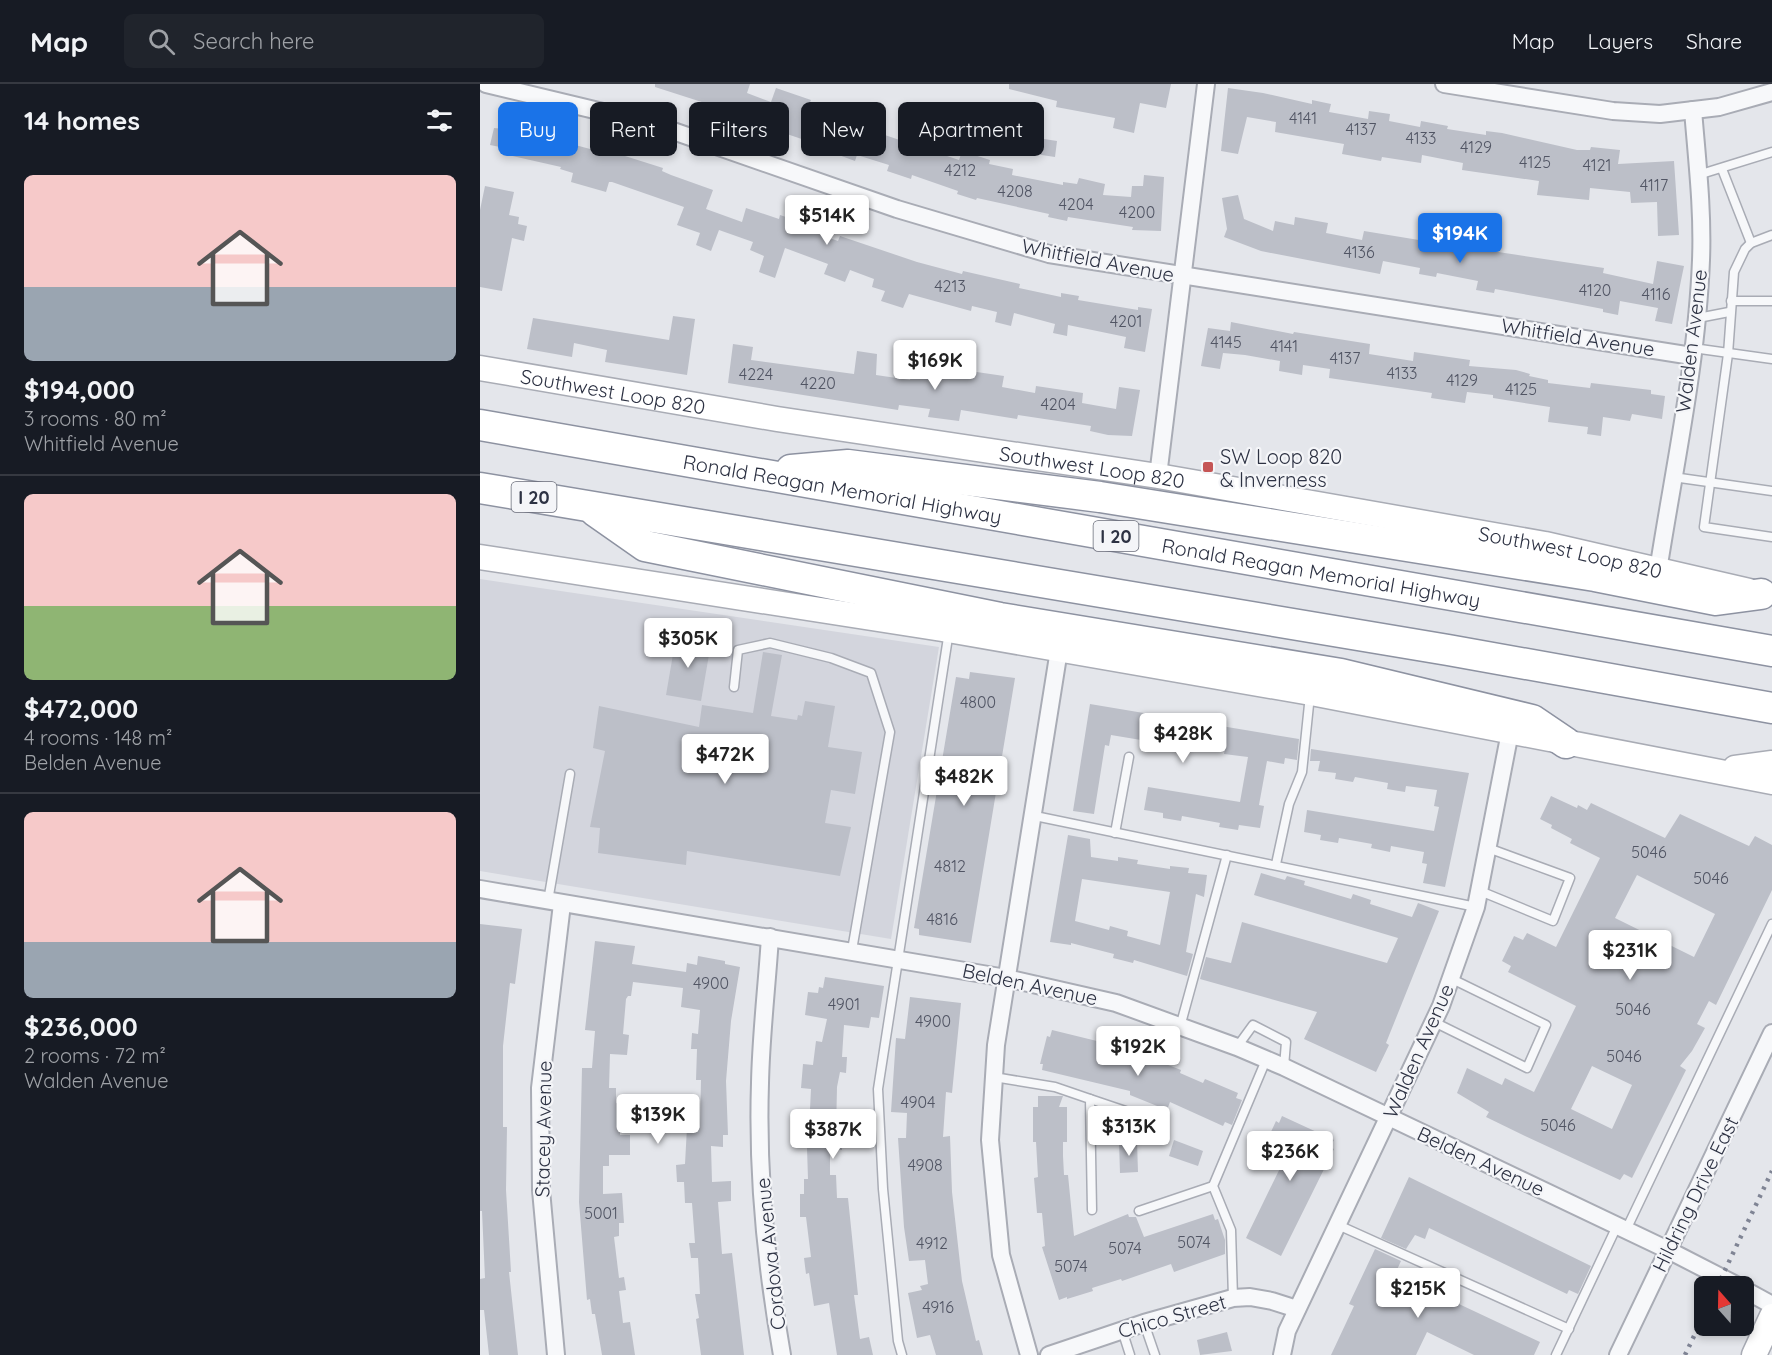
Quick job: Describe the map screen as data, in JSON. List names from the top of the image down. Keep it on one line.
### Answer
{"streets":{"highway":["Ronald Reagan Memorial Highway","I 20"],"main road":["Southwest Loop 820"],"street":["Whitfield Avenue","Walden Avenue","Belden Avenue","Stacey Avenue","Hildring Drive East","Cordova Avenue","Chico Street"]},"crossings":[["Whitfield Avenue","Walden Avenue"],["Walden Avenue","Southwest Loop 820"],["Walden Avenue","Belden Avenue"],["Walden Avenue","Chico Street"],["Belden Avenue","Stacey Avenue"],["Belden Avenue","Hildring Drive East"],["Belden Avenue","Cordova Avenue"]],"places":{"transit":["SW Loop 820 & Inverness"]},"house_numbers":["4141","4137","4133","4129","4125","4121","4212","4117","4208","4204","4200","4136","4213","4120","4116","4201","4145","4141","4137","4133","4224","4129","4220","4125","4204","4800","5046","4812","5046","4816","4900","4901","5046","4900","5046","4904","5046","4908","5001","5074","4912","5074","5074","4916"],"north":"top","page":{"header":"Map","search":"Search here","nav":["Map","Layers","Share"],"heading":"14 homes","chip":["Buy","Rent","Filters","New","Apartment"],"list":[{"name":"$194,000","note":"3 rooms · 80 m² · Whitfield Avenue"},{"name":"$472,000","note":"4 rooms · 148 m² · Belden Avenue"},{"name":"$236,000","note":"2 rooms · 72 m² · Walden Avenue"}],"price":["$514K","$194K","$169K","$305K","$428K","$472K","$482K","$231K","$192K","$139K","$313K","$387K","$236K","$215K"]}}
